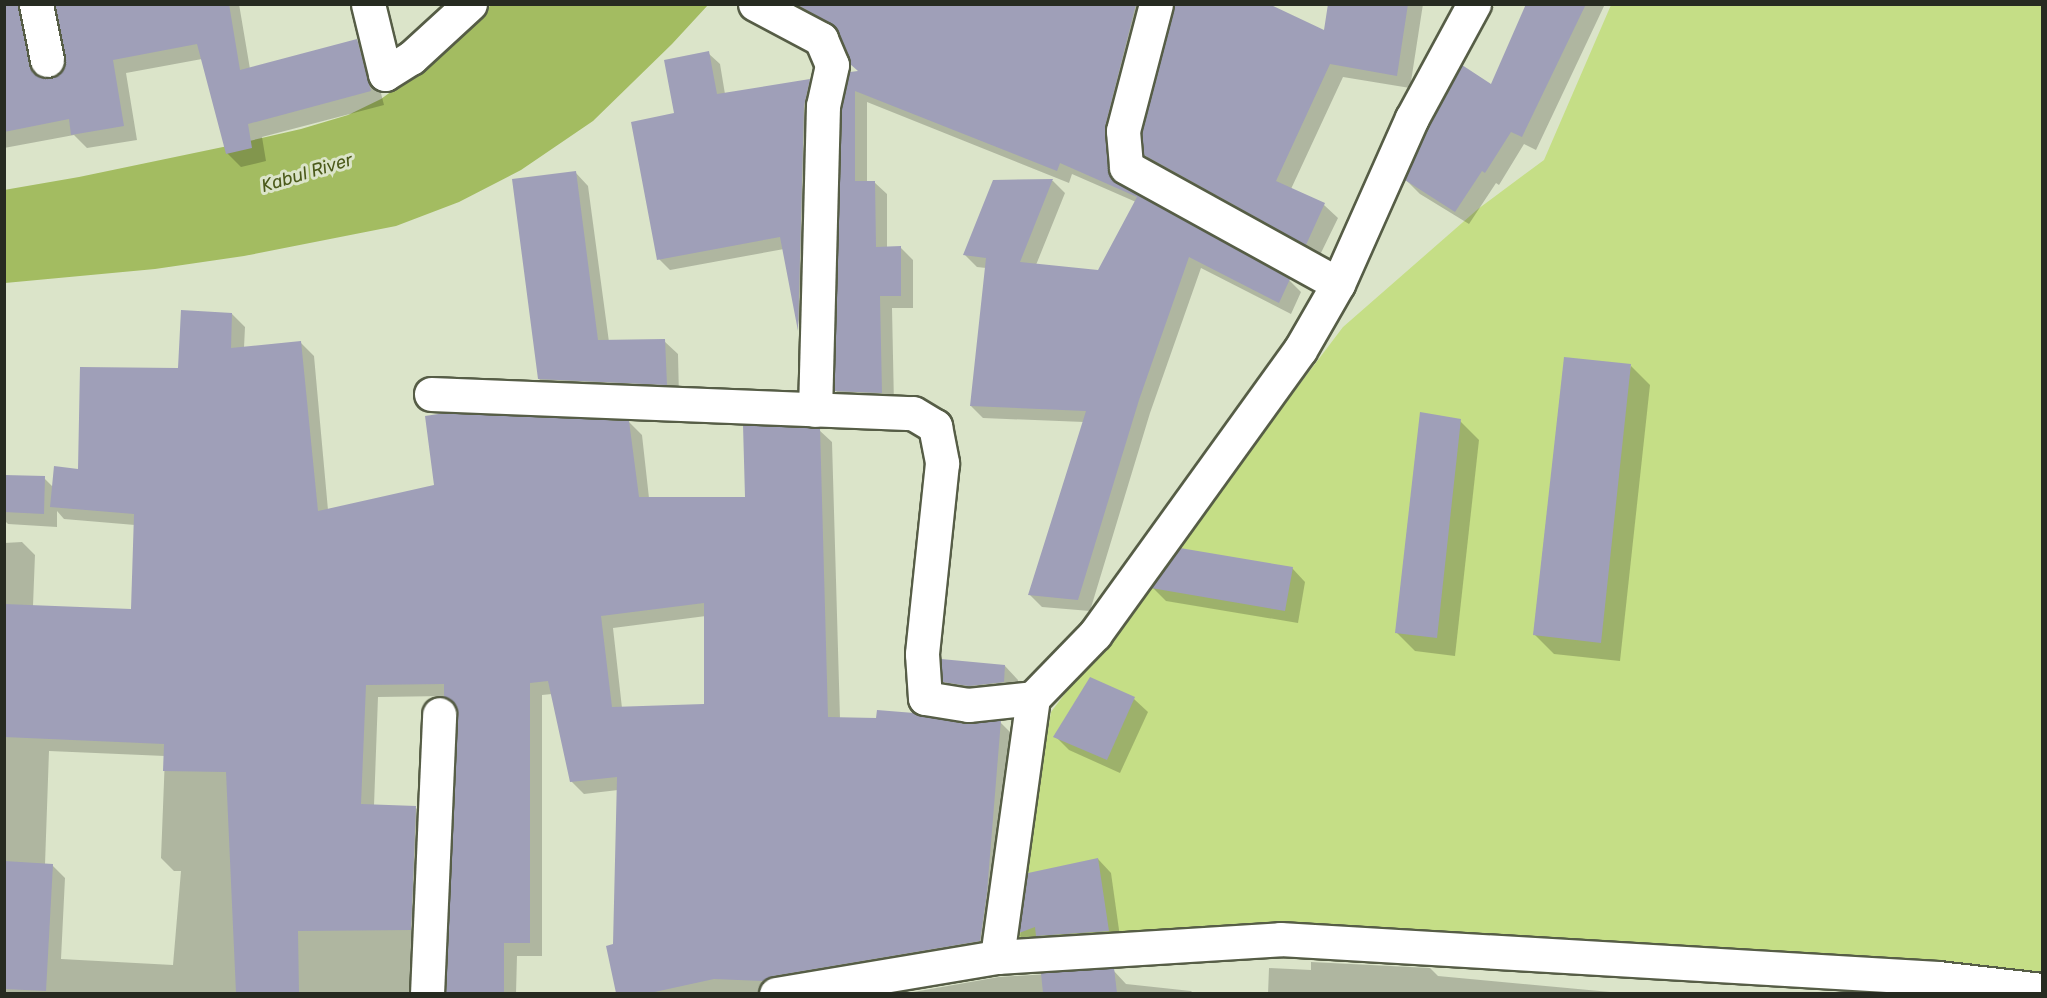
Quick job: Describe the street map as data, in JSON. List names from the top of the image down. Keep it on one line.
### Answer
{"water":["Kabul River"]}
